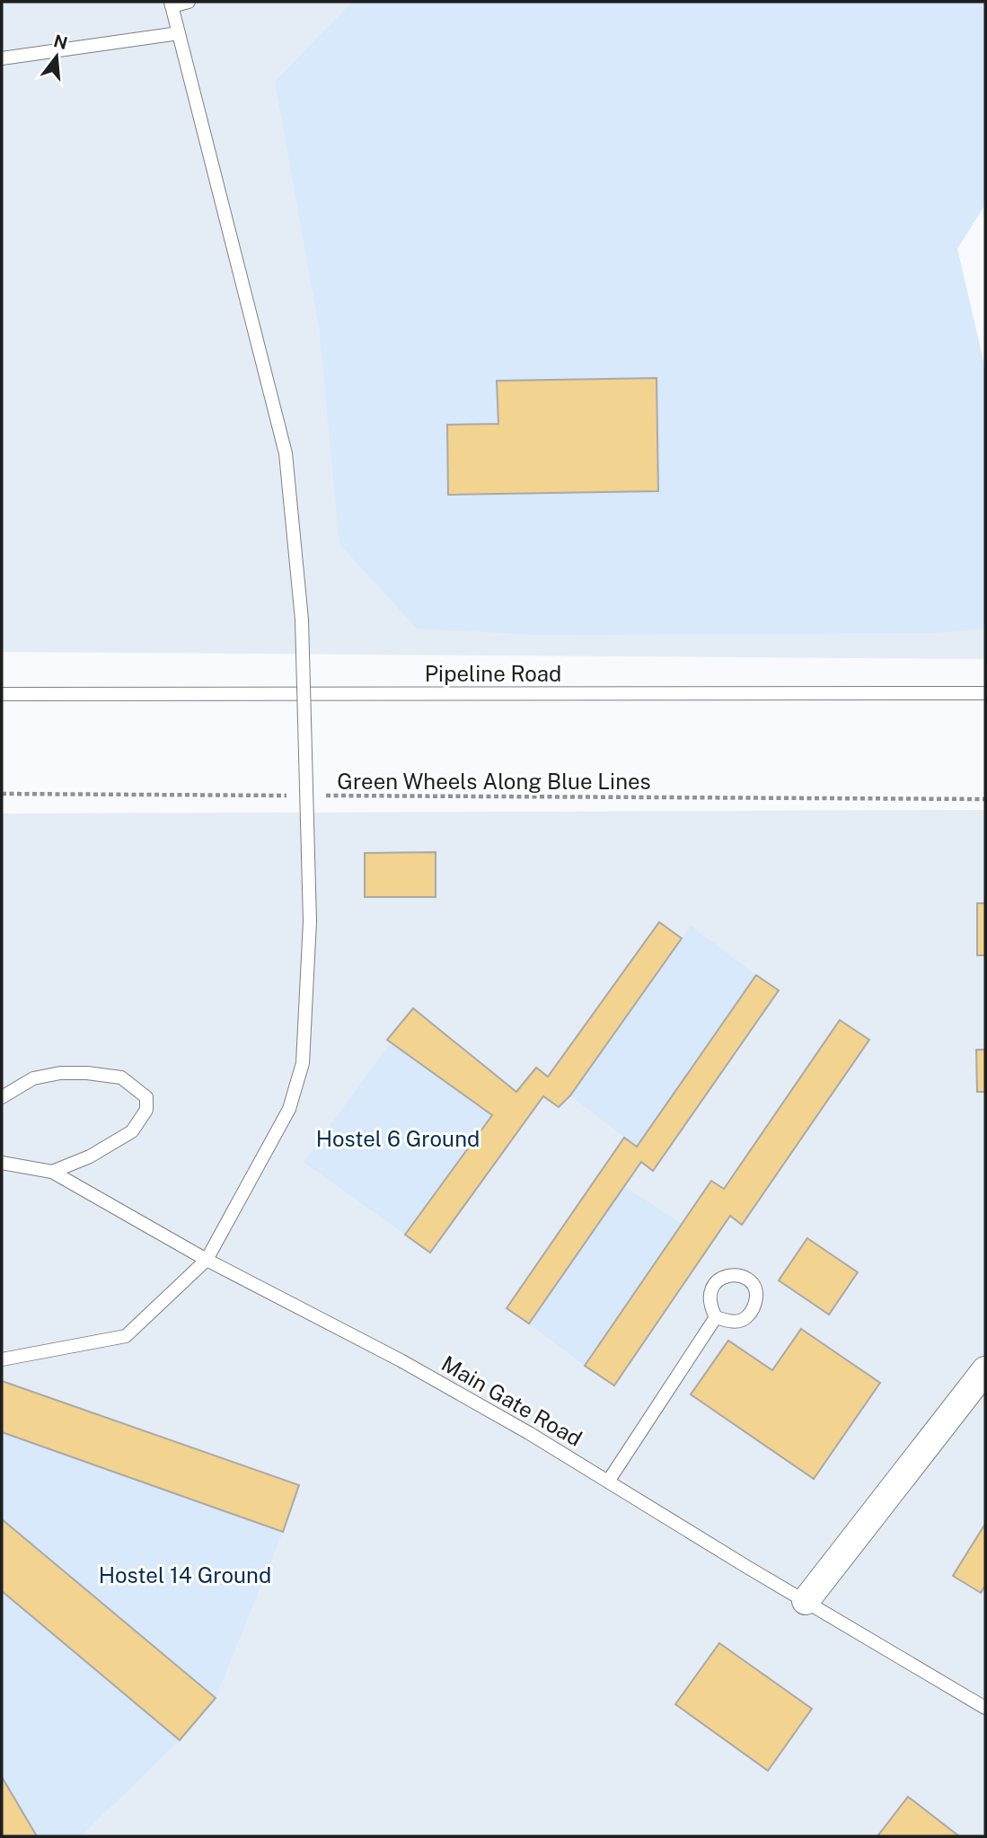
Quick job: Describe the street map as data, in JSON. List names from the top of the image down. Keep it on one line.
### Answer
{"streets":{"lane":["Pipeline Road","Main Gate Road"],"path":["Green Wheels Along Blue Lines"]},"parks":["Hostel 6 Ground","Hostel 14 Ground"],"north":"top"}
